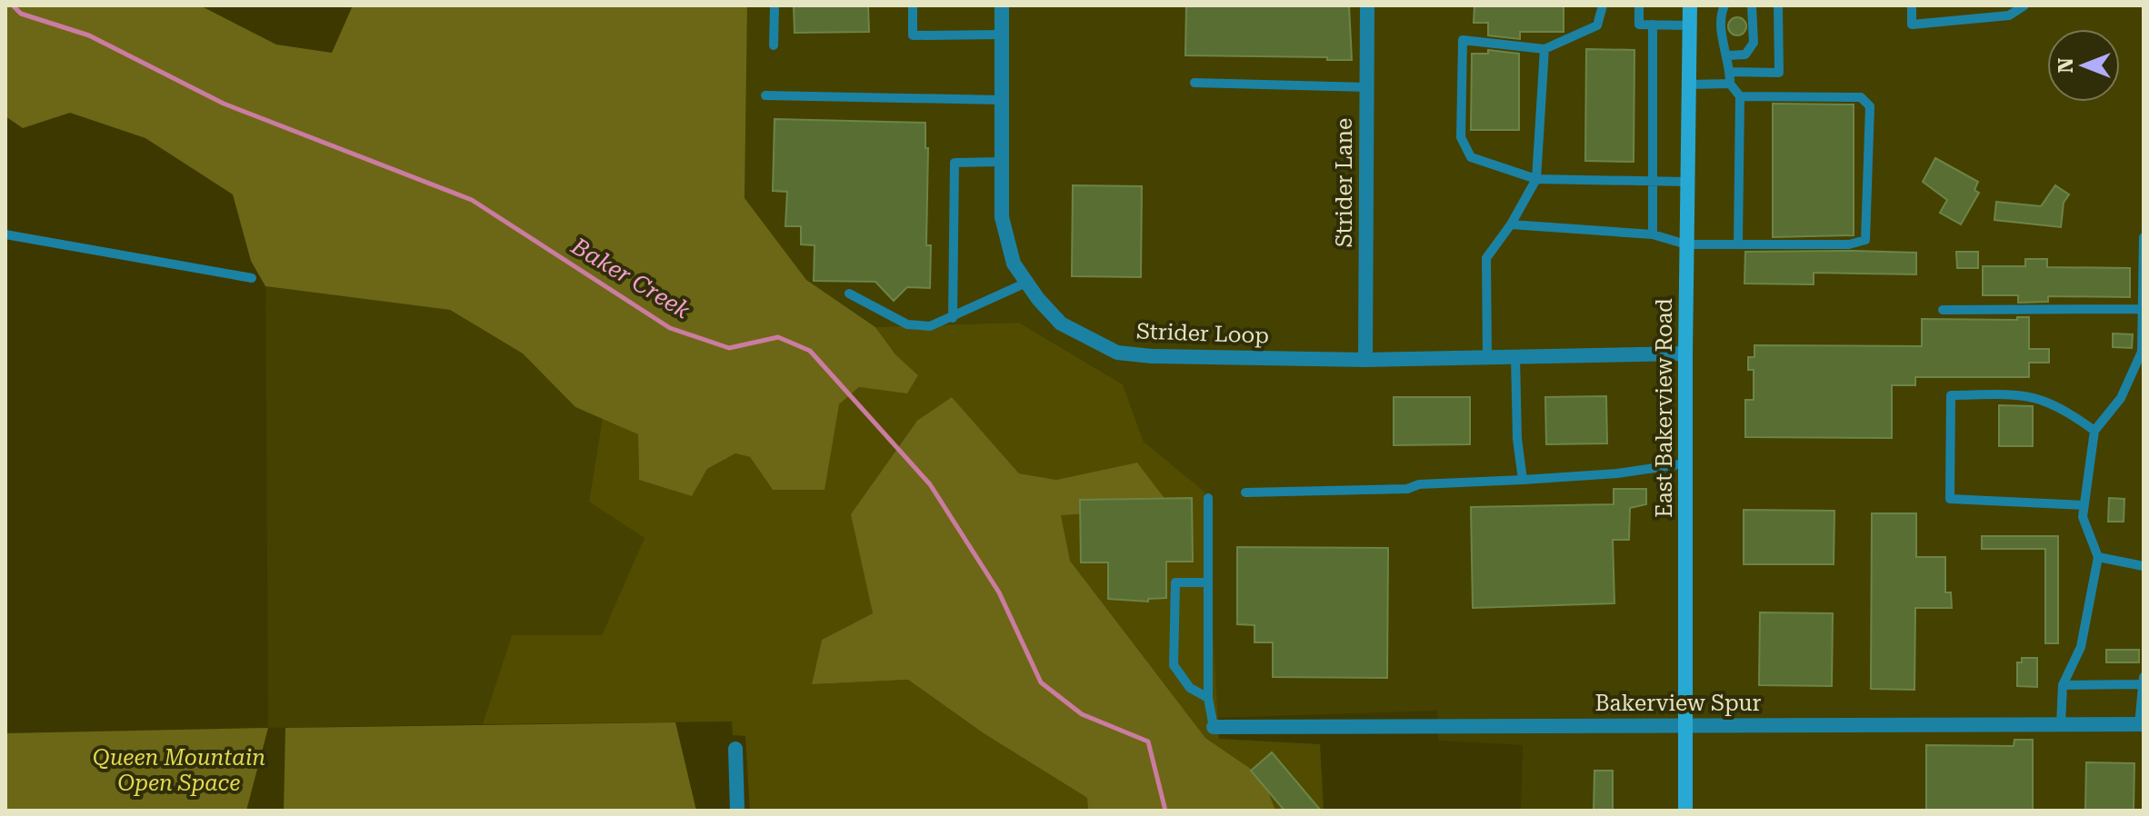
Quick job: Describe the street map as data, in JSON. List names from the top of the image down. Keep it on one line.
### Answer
{"streets":{"main road":["East Bakerview Road"],"street":["Strider Lane","Strider Loop","Bakerview Spur"]},"crossings":[["Strider Lane","Strider Loop"],["Strider Loop","East Bakerview Road"],["East Bakerview Road","Bakerview Spur"]],"water":["Baker Creek"],"parks":["Queen Mountain Open Space"],"north":"left"}
